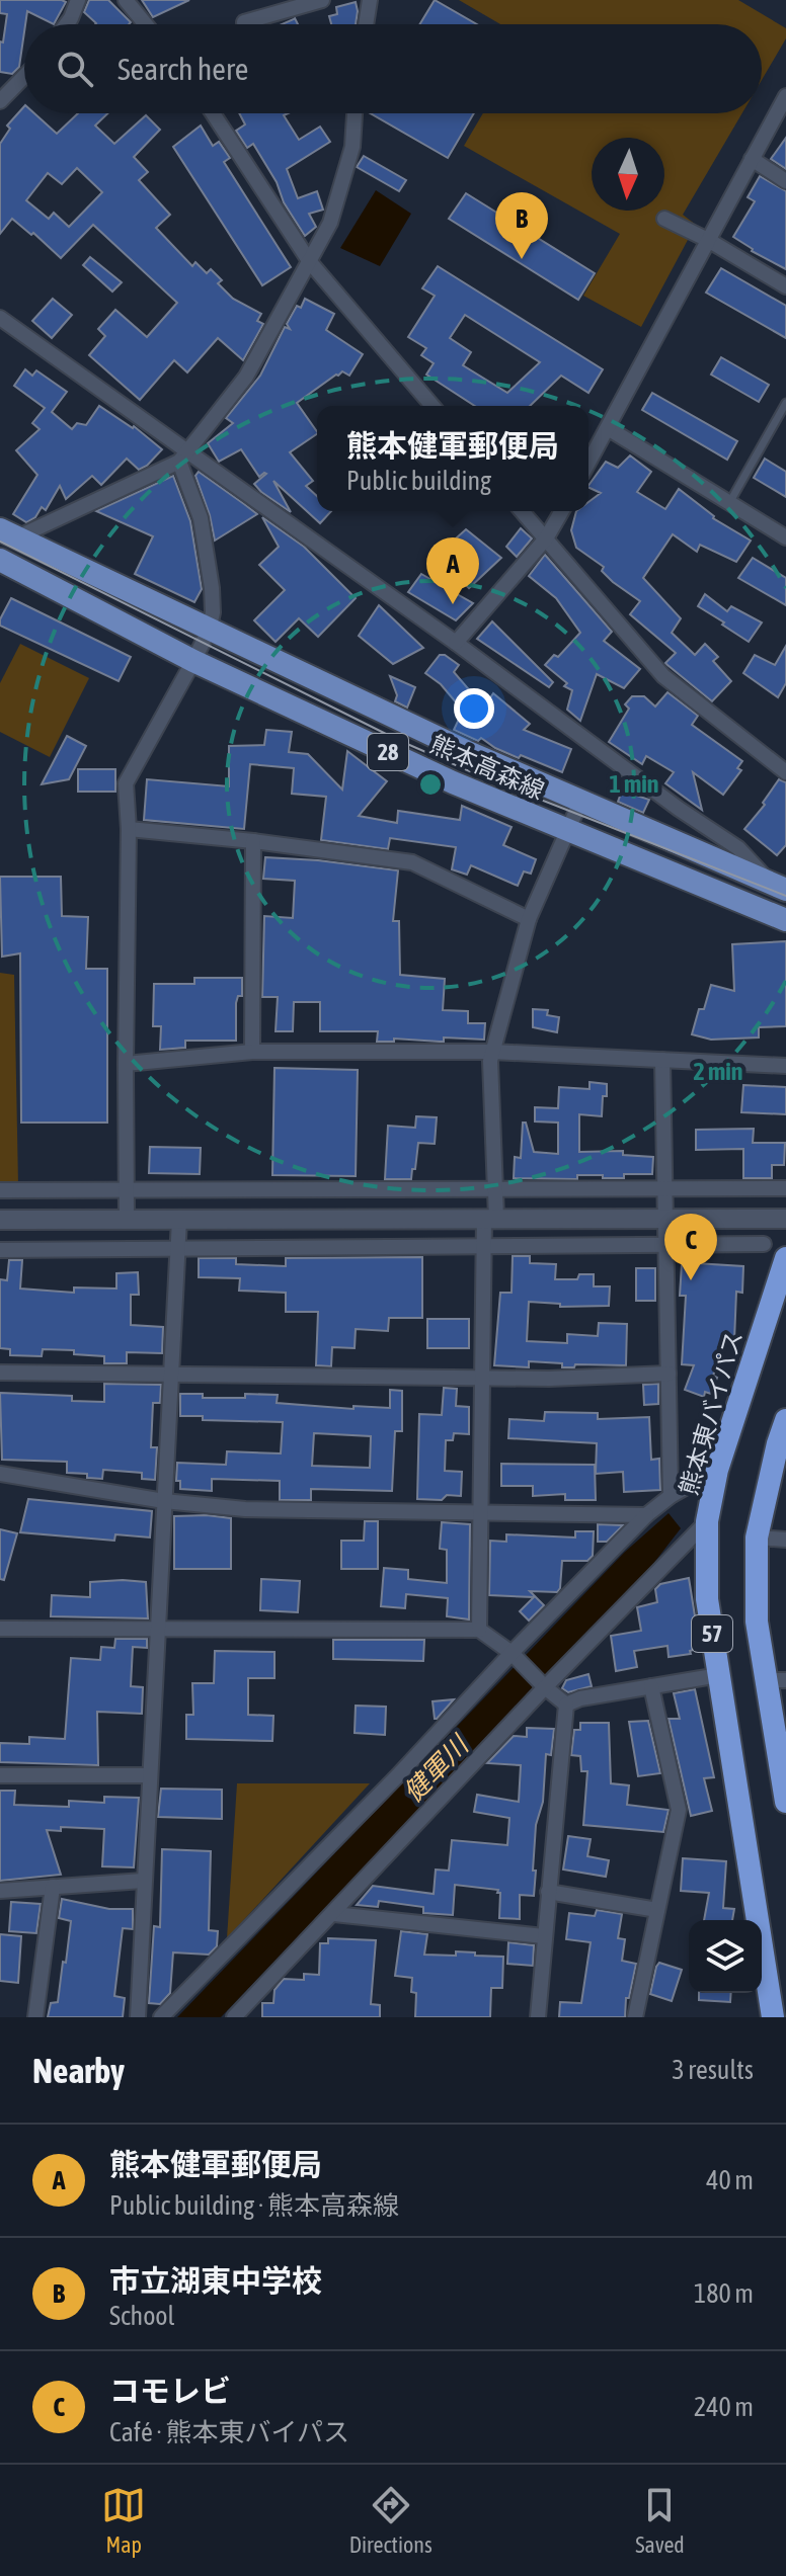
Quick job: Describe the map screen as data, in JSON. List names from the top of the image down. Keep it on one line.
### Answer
{"streets":{"highway":["熊本東バイパス","57"],"main road":["28","熊本高森線"]},"water":["健軍川"],"north":"bottom","page":{"search":"Search here","pins":["B","A","C"],"popup":["熊本健軍郵便局","Public building"],"heading":["Nearby","3 results"],"list":[{"mark":"A","name":"熊本健軍郵便局","note":"Public building · 熊本高森線","value":"40 m"},{"mark":"B","name":"市立湖東中学校","note":"School","value":"180 m"},{"mark":"C","name":"コモレビ","note":"Café · 熊本東バイパス","value":"240 m"}],"nav":["Map","Directions","Saved"]},"rings":["1 min","2 min"]}
